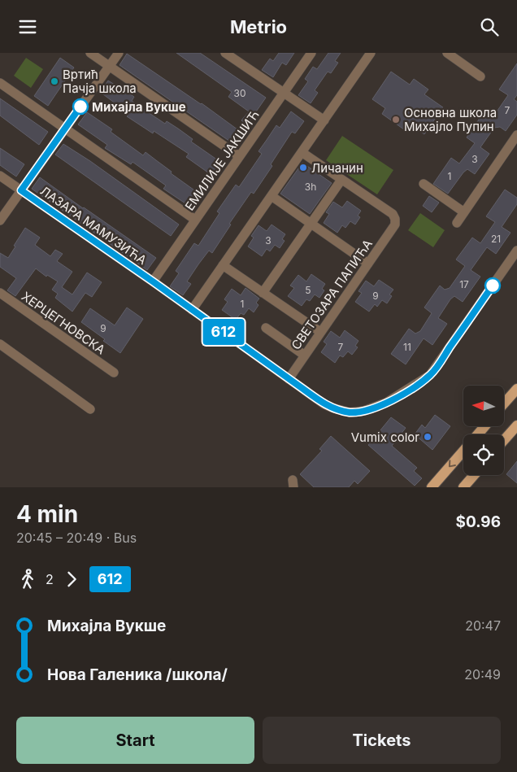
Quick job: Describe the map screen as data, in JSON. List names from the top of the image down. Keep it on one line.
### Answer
{"streets":{"street":["ЕМИЛИЈЕ ЈАКШИЋ","ЛАЗАРА МАМУЗИЋА","СВЕТОЗАРА ПАПИЋА","ХЕРЦЕГНОВСКА"]},"crossings":[["ЕМИЛИЈЕ ЈАКШИЋ","ЛАЗАРА МАМУЗИЋА"]],"places":["Вртић Пачја школа","Михајла Вукше","Основна школа Михајло Пупин","Личанин","Vumix color"],"lines":["bus line 612"],"house_numbers":["30","7","3","1","3h","21","3","17","5","9","1","9","7","11"],"north":"left","page":{"header":"Metrio","on_map":"612","heading":["4 min","20:45 – 20:49 · Bus","$0.96"],"legs":["2","612"],"list":[{"name":"Михајла Вукше","value":"20:47"},{"name":"Нова Галеника /школа/","value":"20:49"}],"buttons":["Start","Tickets"]}}
